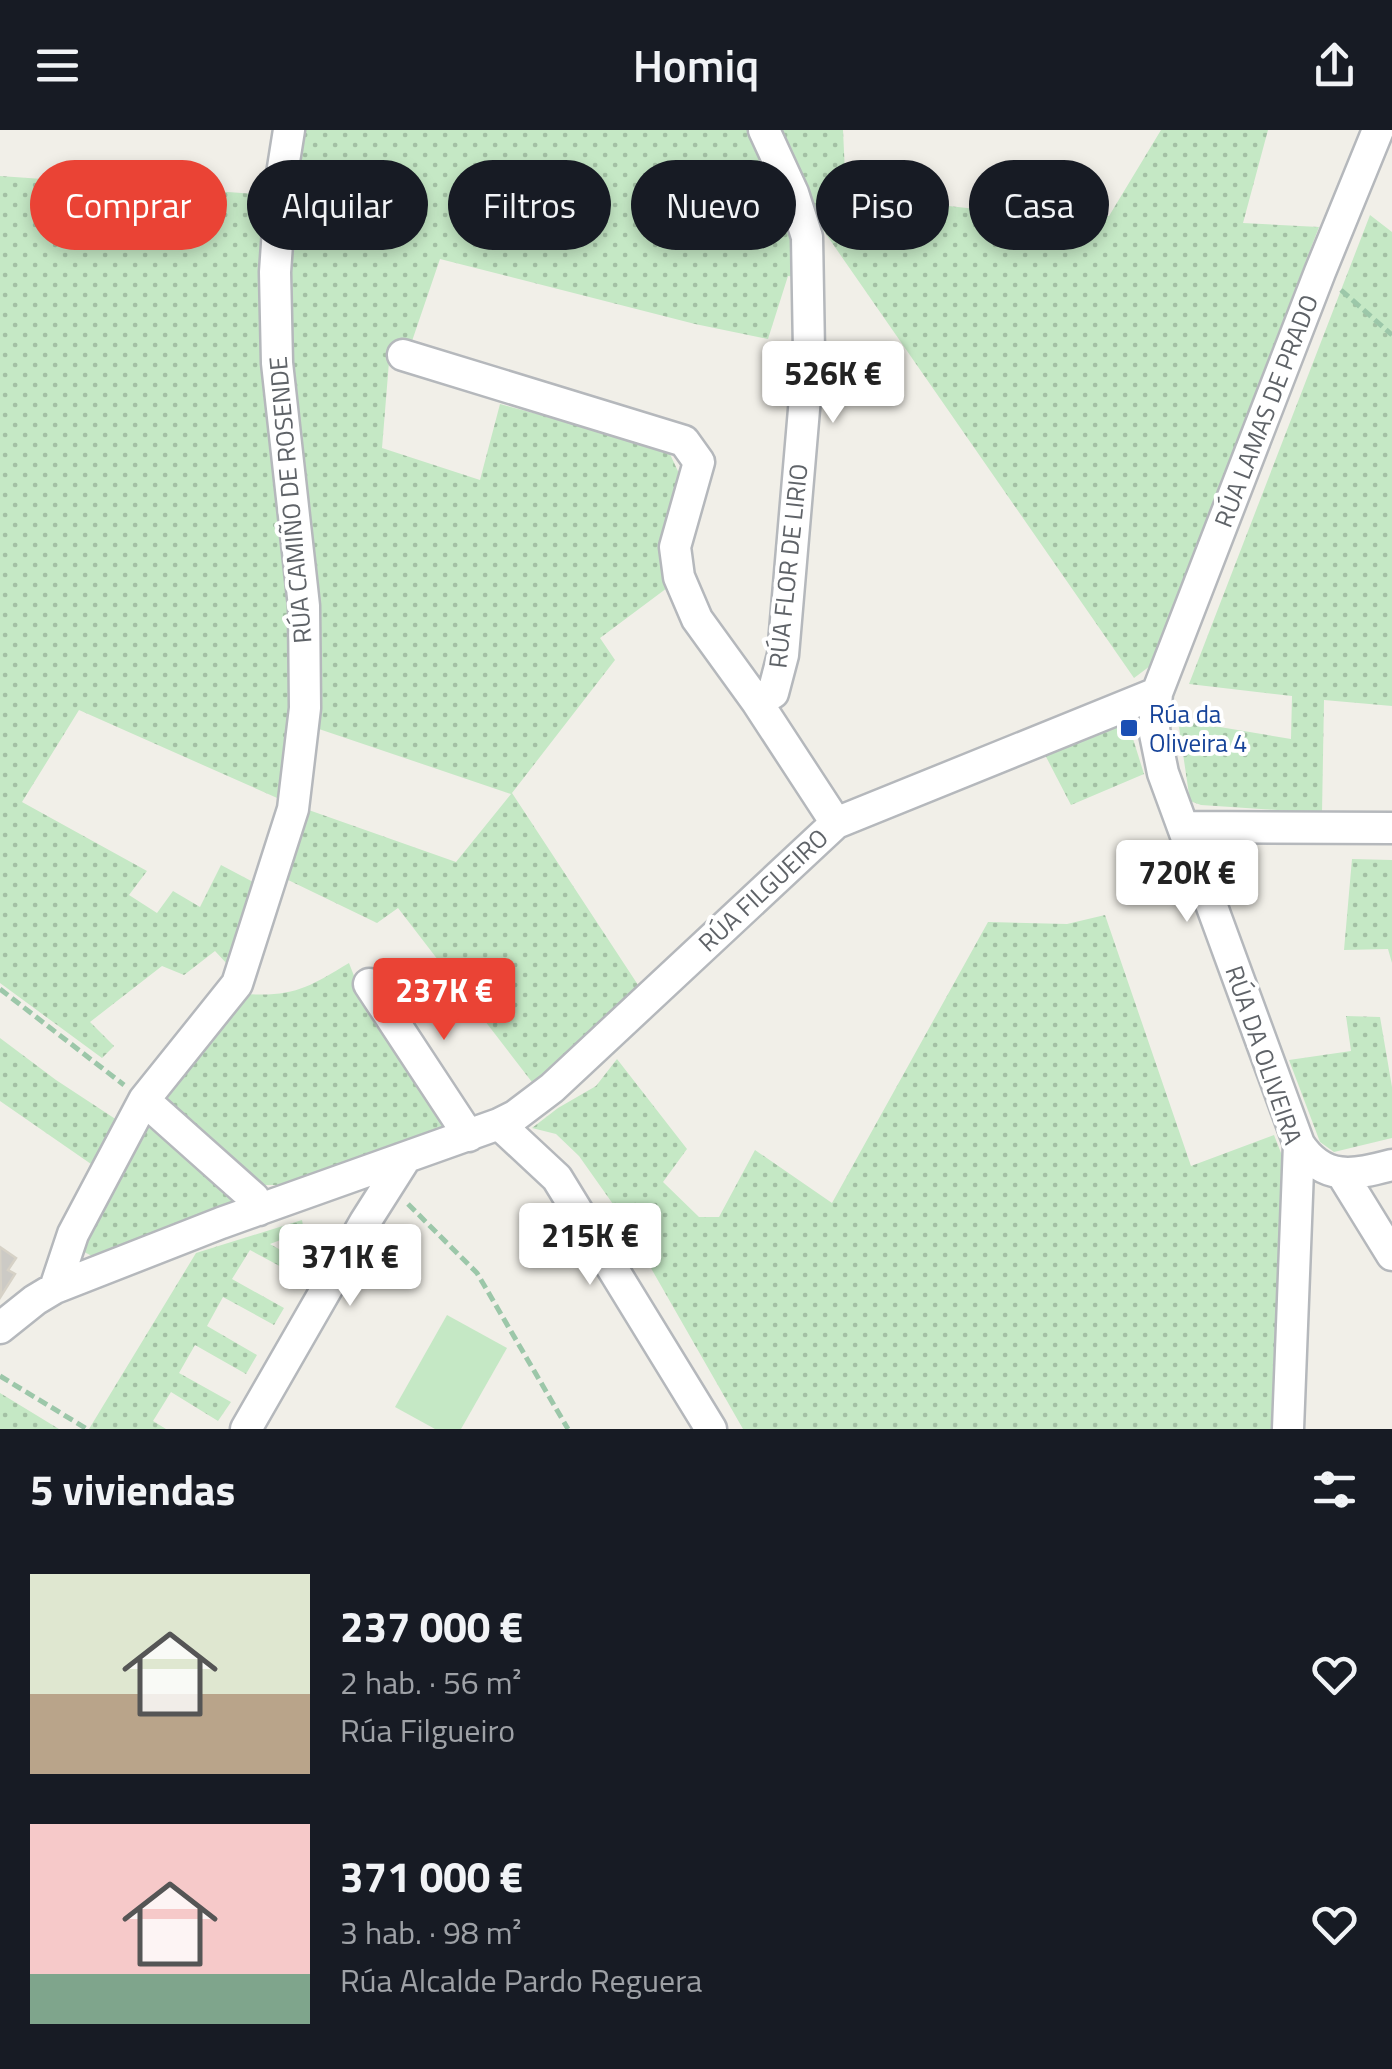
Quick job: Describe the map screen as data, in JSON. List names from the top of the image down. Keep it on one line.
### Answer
{"streets":{"street":["RÚA LAMAS DE PRADO","RÚA CAMIÑO DE ROSENDE","RÚA FLOR DE LIRIO","RÚA FILGUEIRO","RÚA DA OLIVEIRA"]},"crossings":[["RÚA LAMAS DE PRADO","RÚA FILGUEIRO"],["RÚA LAMAS DE PRADO","RÚA DA OLIVEIRA"],["RÚA CAMIÑO DE ROSENDE","RÚA FILGUEIRO"],["RÚA FILGUEIRO","RÚA DA OLIVEIRA"]],"places":{"transit":["Rúa da Oliveira 4"]},"page":{"header":"Homiq","chip":["Comprar","Alquilar","Filtros","Nuevo","Piso","Casa"],"price":["526K €","720K €","237K €","215K €","371K €"],"heading":"5 viviendas","list":[{"name":"237 000 €","note":"2 hab. · 56 m² · Rúa Filgueiro"},{"name":"371 000 €","note":"3 hab. · 98 m² · Rúa Alcalde Pardo Reguera"}]}}
